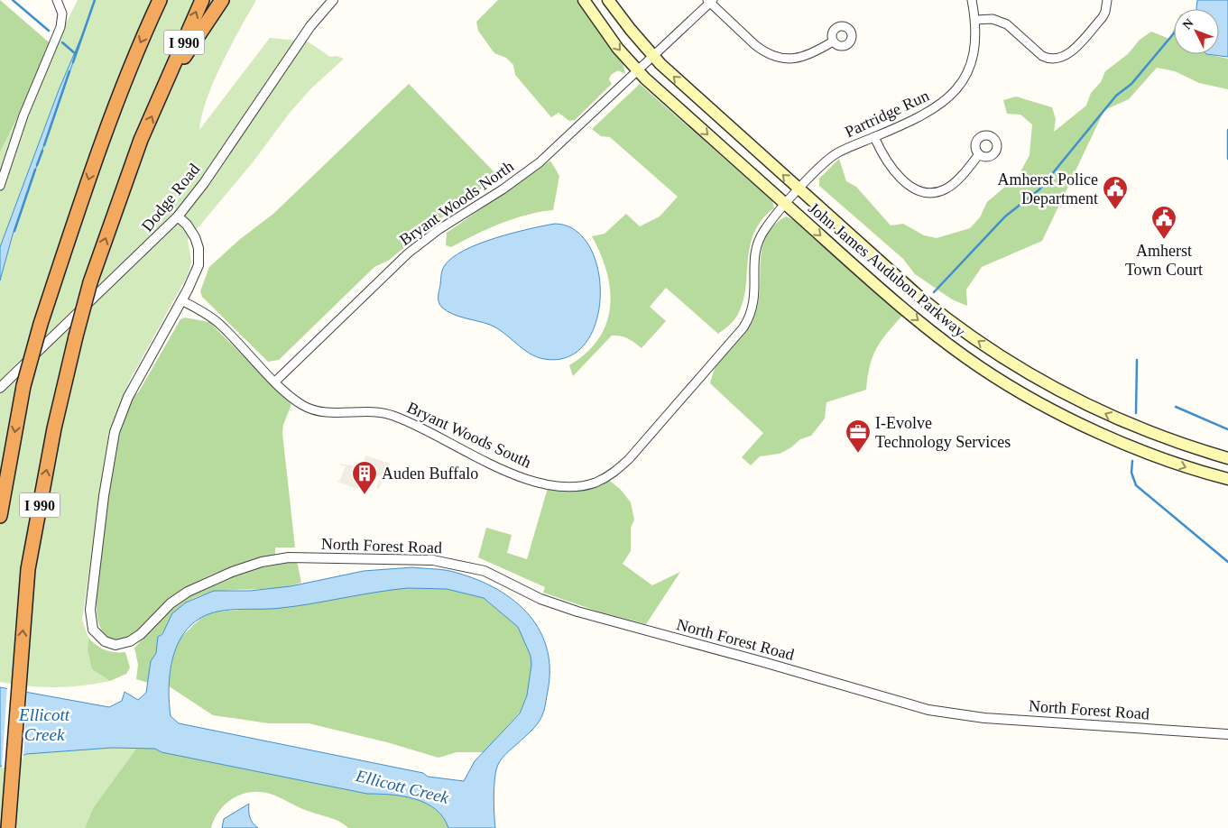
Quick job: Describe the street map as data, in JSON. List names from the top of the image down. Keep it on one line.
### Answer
{"streets":{"highway":["I 990"],"main road":["John James Audubon Parkway"],"street":["Partridge Run","Dodge Road","Bryant Woods North","Bryant Woods South","North Forest Road"]},"crossings":[["Partridge Run","John James Audubon Parkway"],["Partridge Run","Bryant Woods South"],["Dodge Road","North Forest Road"],["Bryant Woods North","John James Audubon Parkway"],["Bryant Woods North","Bryant Woods South"],["John James Audubon Parkway","Bryant Woods South"],["Bryant Woods South","North Forest Road"]],"water":["Ellicott Creek"],"places":{"public building":["Amherst Police Department","Amherst Town Court"],"office":["I-Evolve Technology Services"],"building":["Auden Buffalo"]},"north":"top left"}
